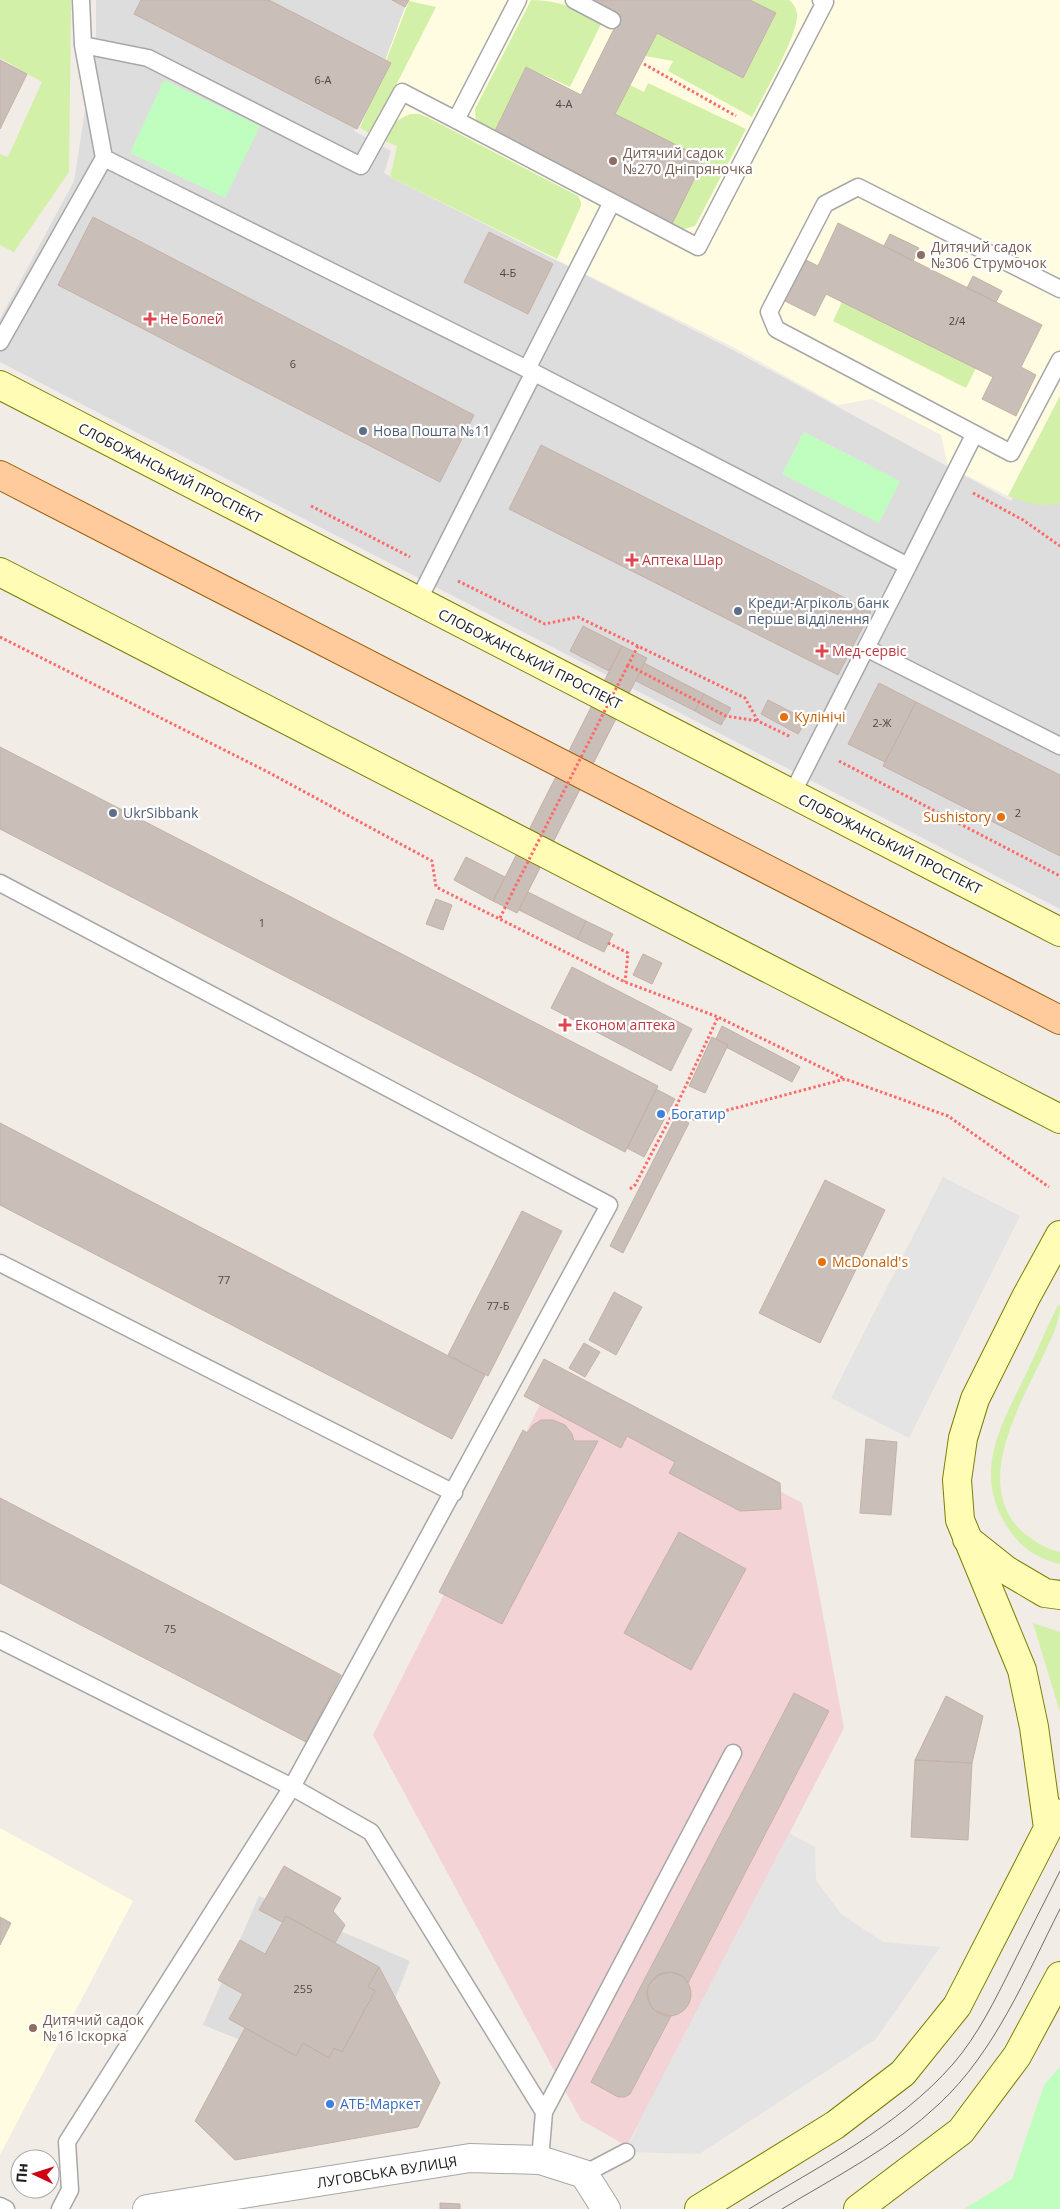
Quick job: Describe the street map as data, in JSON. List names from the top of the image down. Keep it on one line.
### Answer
{"streets":{"main road":["СЛОБОЖАНСЬКИЙ ПРОСПЕКТ"],"street":["ЛУГОВСЬКА ВУЛИЦЯ"]},"places":{"other":["Дитячий садок №270 Дніпряночка","Дитячий садок №306 Струмочок","Нова Пошта №11","Креди-Агріколь банк перше відділення","Кулінічі","UkrSibbank","Sushistory","Богатир","McDonald's","Дитячий садок №16 Іскорка","АТБ-Маркет"],"health":["Не Болей","Аптека Шар","Мед-сервіс","Економ аптека"]},"house_numbers":["6-А","4-А","4-Б","2/4","6","2-Ж","2","1","77","77-Б","75","255"],"north":"left"}
